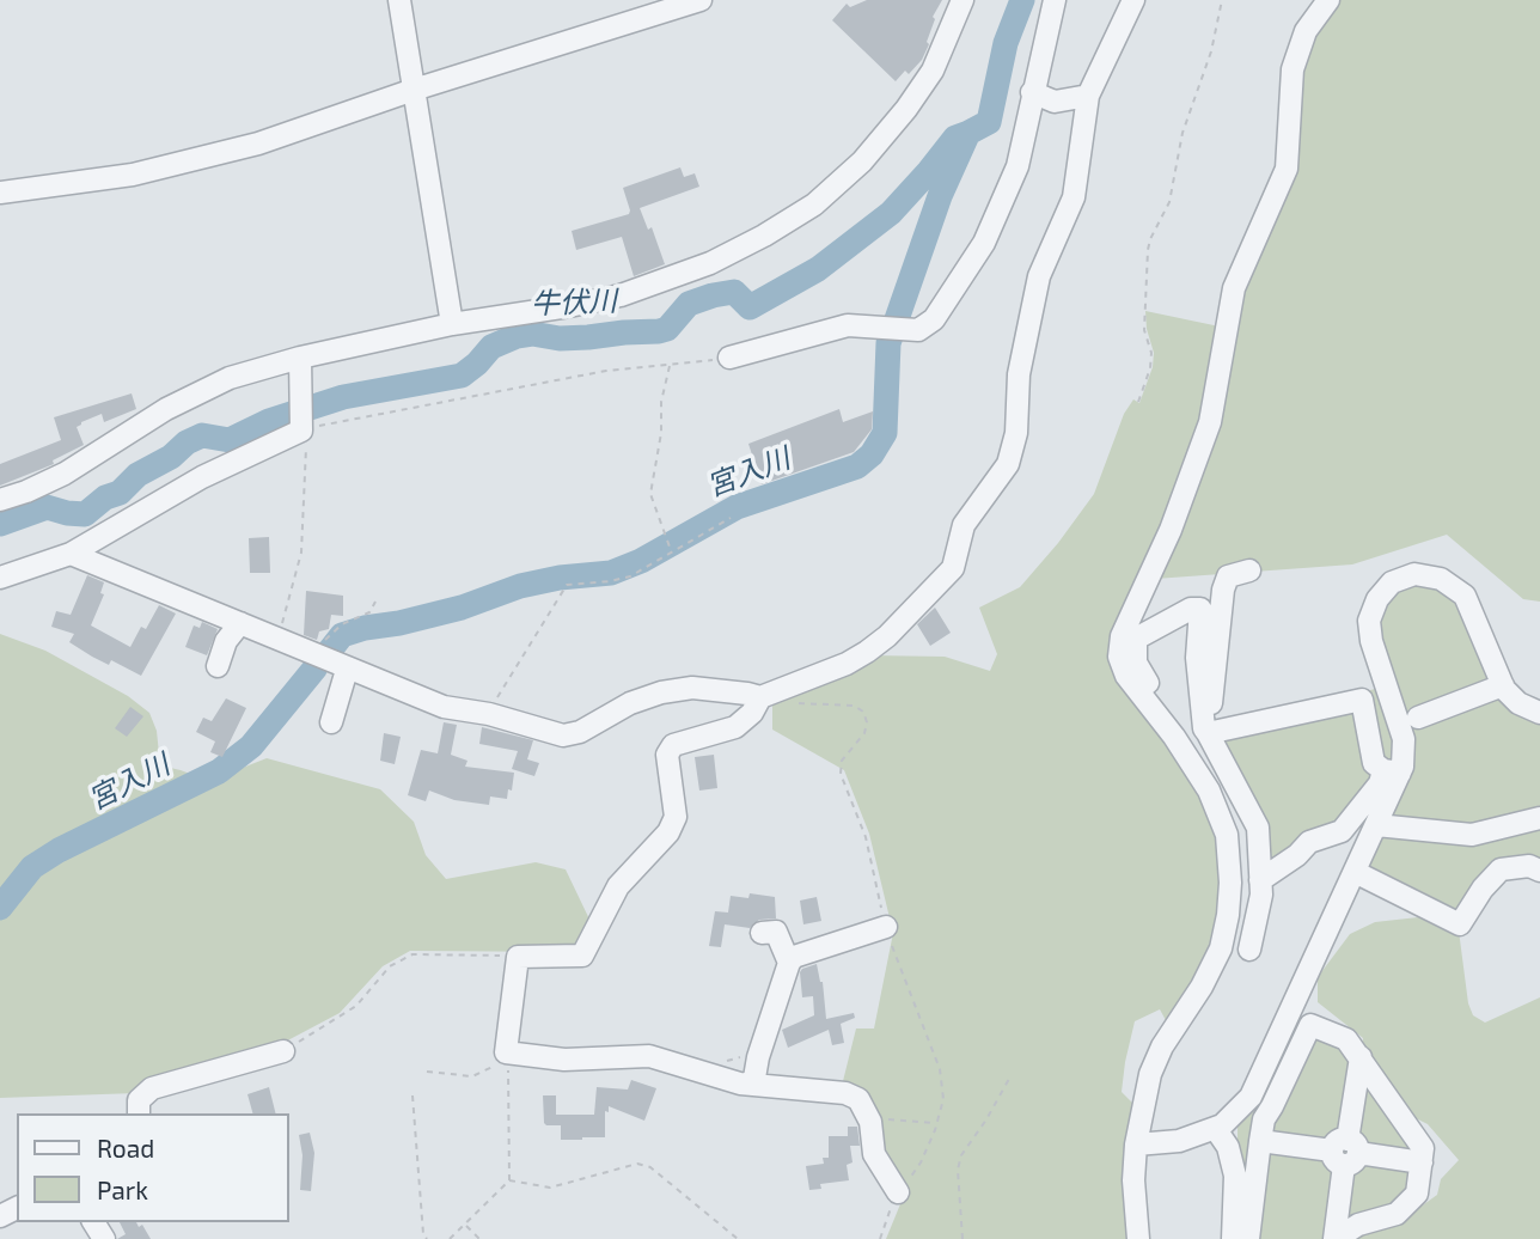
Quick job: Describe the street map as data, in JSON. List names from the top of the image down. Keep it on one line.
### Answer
{"water":["牛伏川","宮入川"],"legend":["Road","Park"]}
